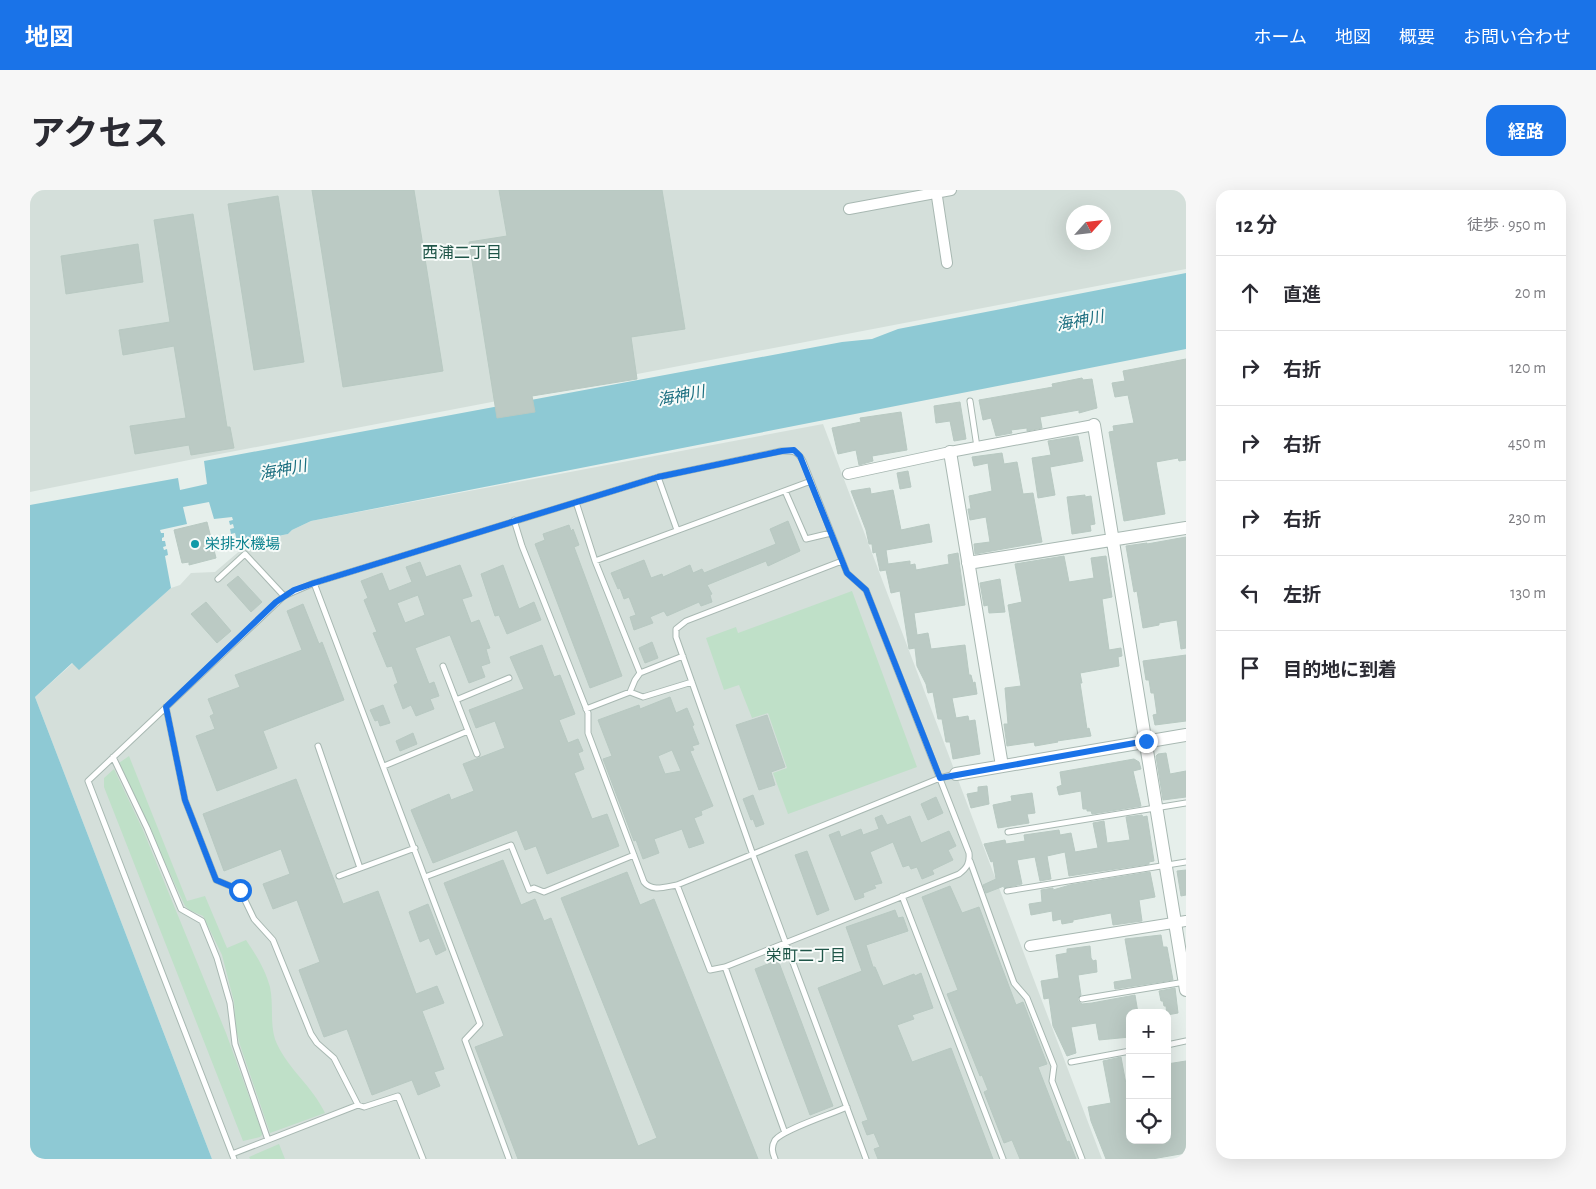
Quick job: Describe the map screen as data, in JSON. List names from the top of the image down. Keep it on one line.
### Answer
{"districts":["西浦二丁目","栄町二丁目"],"water":["海神川"],"places":["栄排水機場"],"north":"top right","page":{"header":"地図","nav":["ホーム","地図","概要","お問い合わせ"],"title":"アクセス","buttons":"経路","heading":["12 分","徒歩 · 950 m"],"list":[["直進","20 m"],["右折","120 m"],["右折","450 m"],["右折","230 m"],["左折","130 m"],"目的地に到着"],"map_buttons":["+","−"]}}
